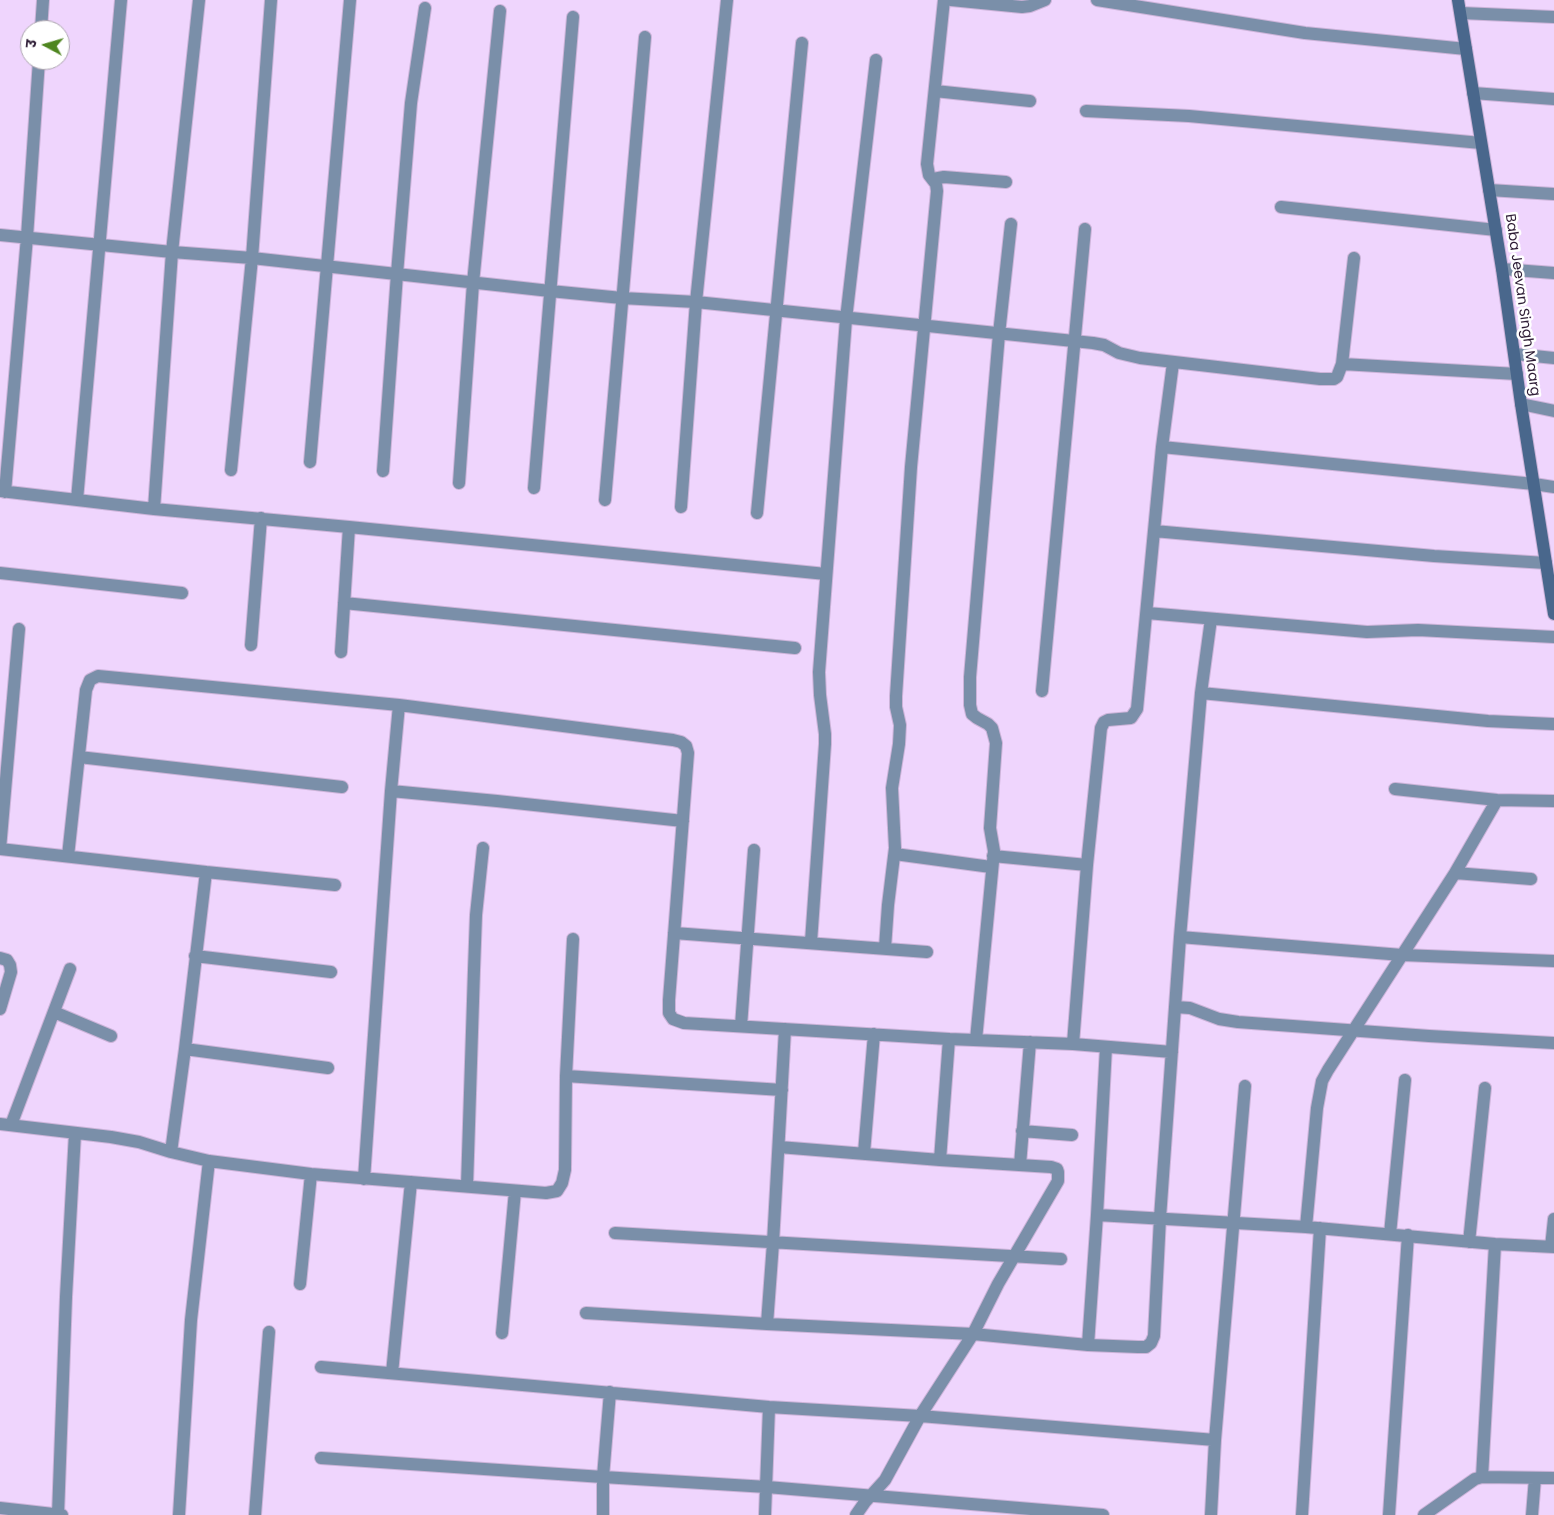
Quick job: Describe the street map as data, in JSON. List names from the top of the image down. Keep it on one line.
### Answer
{"streets":{"street":["Baba Jeevan Singh Maarg"]},"north":"left"}
